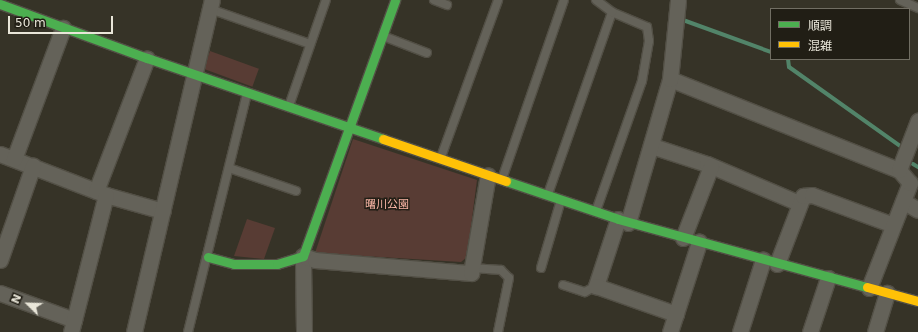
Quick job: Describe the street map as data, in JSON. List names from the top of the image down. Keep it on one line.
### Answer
{"parks":["曙川公園"],"legend":["順調","混雑"],"scale_bar":"50 m","north":"top left"}
